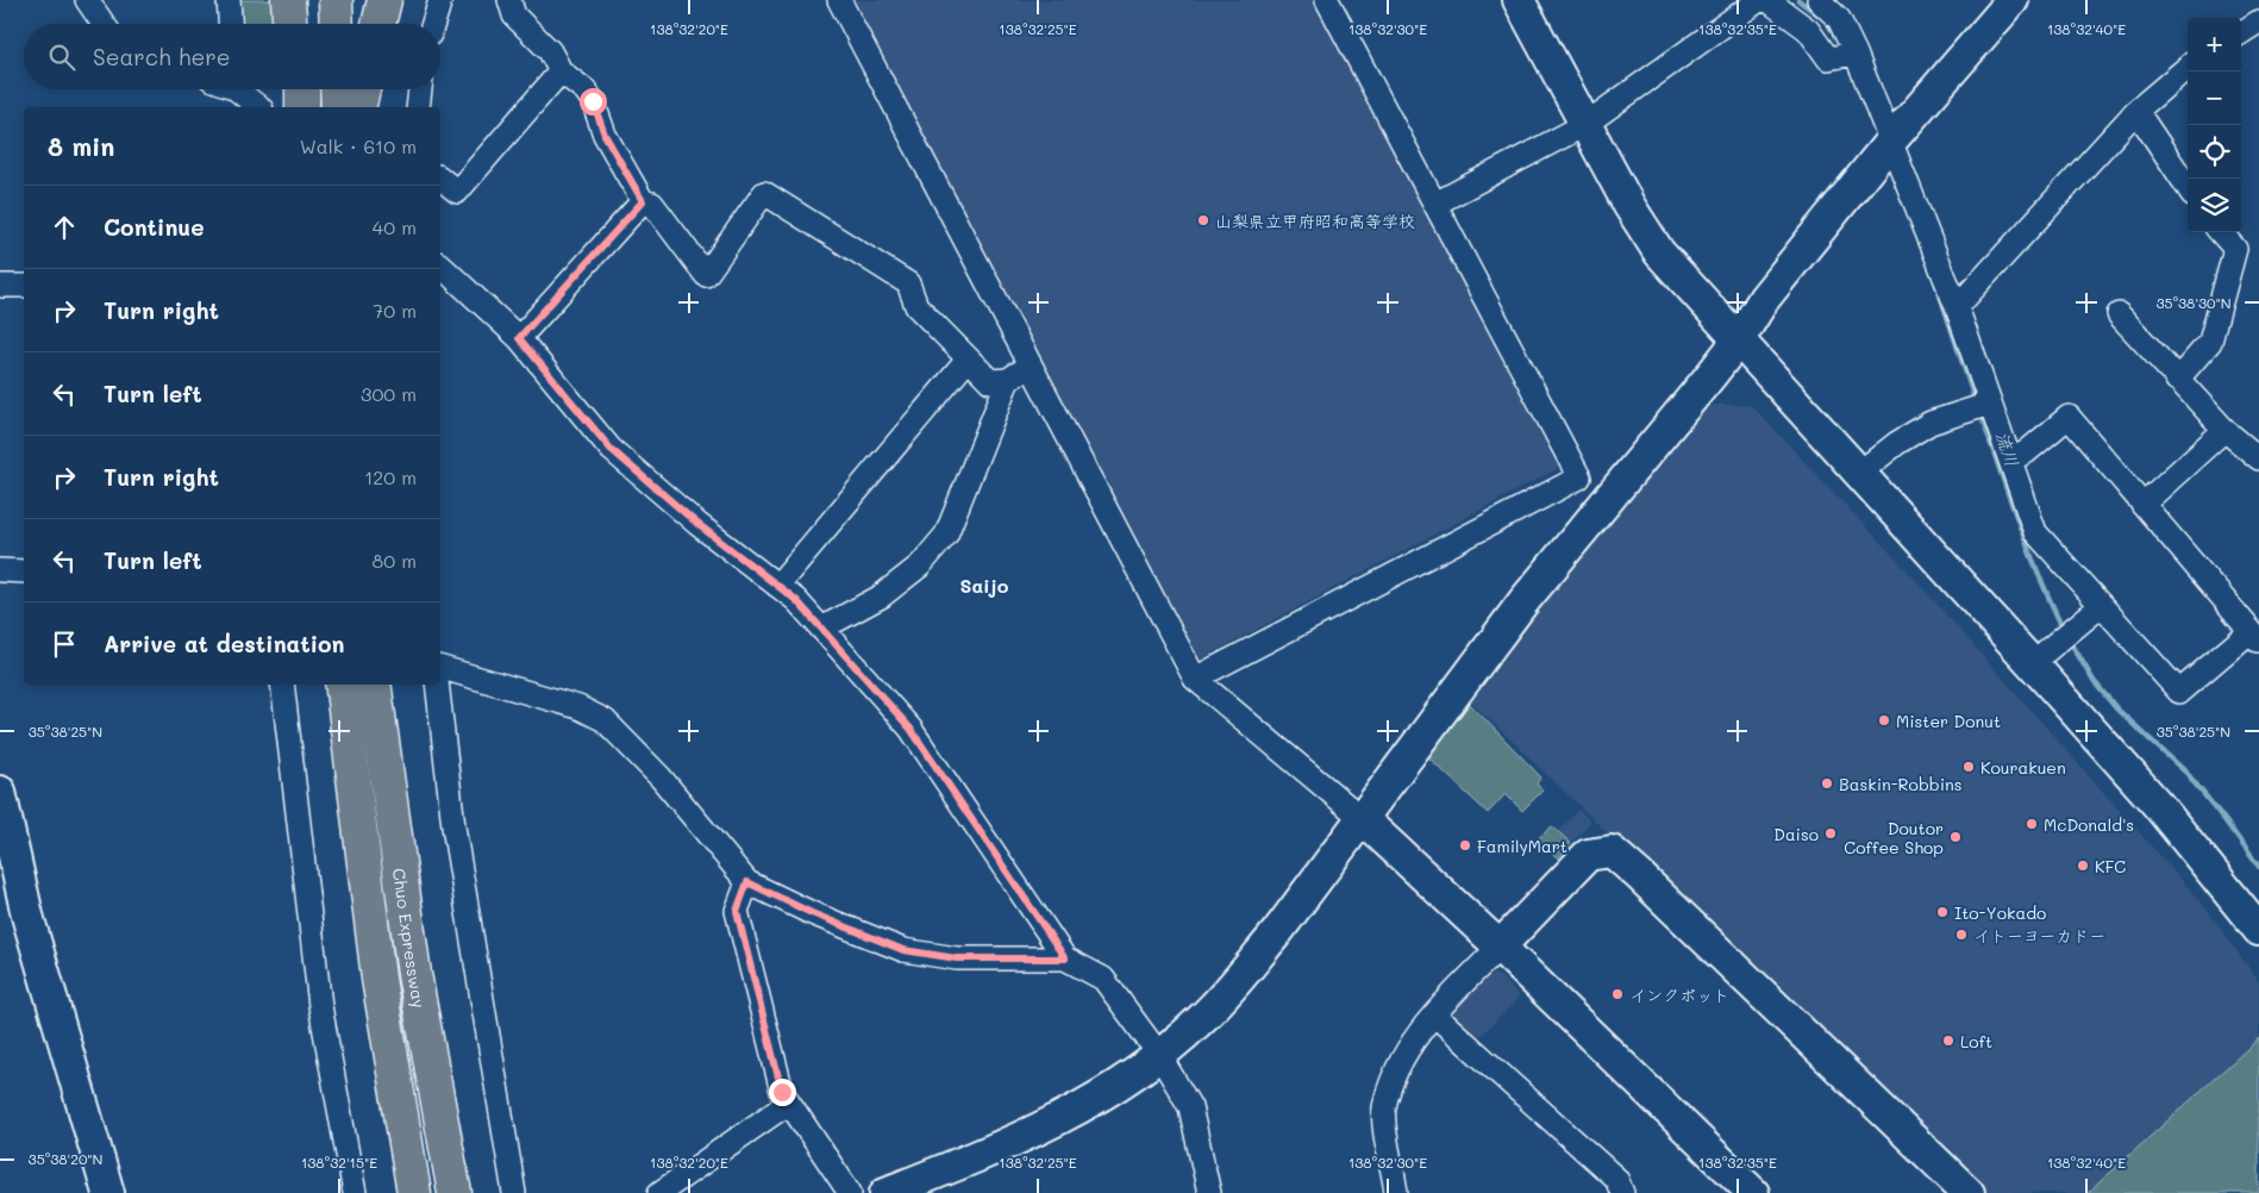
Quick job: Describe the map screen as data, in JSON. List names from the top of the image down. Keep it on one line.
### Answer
{"streets":{"highway":["Chuo Expressway"]},"districts":["Saijo"],"water":["流川"],"places":["山梨県立甲府昭和高等学校","Mister Donut","Kourakuen","Baskin-Robbins","McDonald's","Daiso","Doutor Coffee Shop","FamilyMart","KFC","Ito-Yokado","イトーヨーカドー","インクポット","Loft"],"page":{"map_buttons":["+","−"],"search":"Search here","heading":["8 min","Walk · 610 m"],"list":[["Continue","40 m"],["Turn right","70 m"],["Turn left","300 m"],["Turn right","120 m"],["Turn left","80 m"],"Arrive at destination"]},"coordinates":["138°32'20\"E","138°32'25\"E","138°32'30\"E","138°32'35\"E","138°32'40\"E","35°38'30\"N","35°38'25\"N","35°38'20\"N","138°32'15\"E"]}
